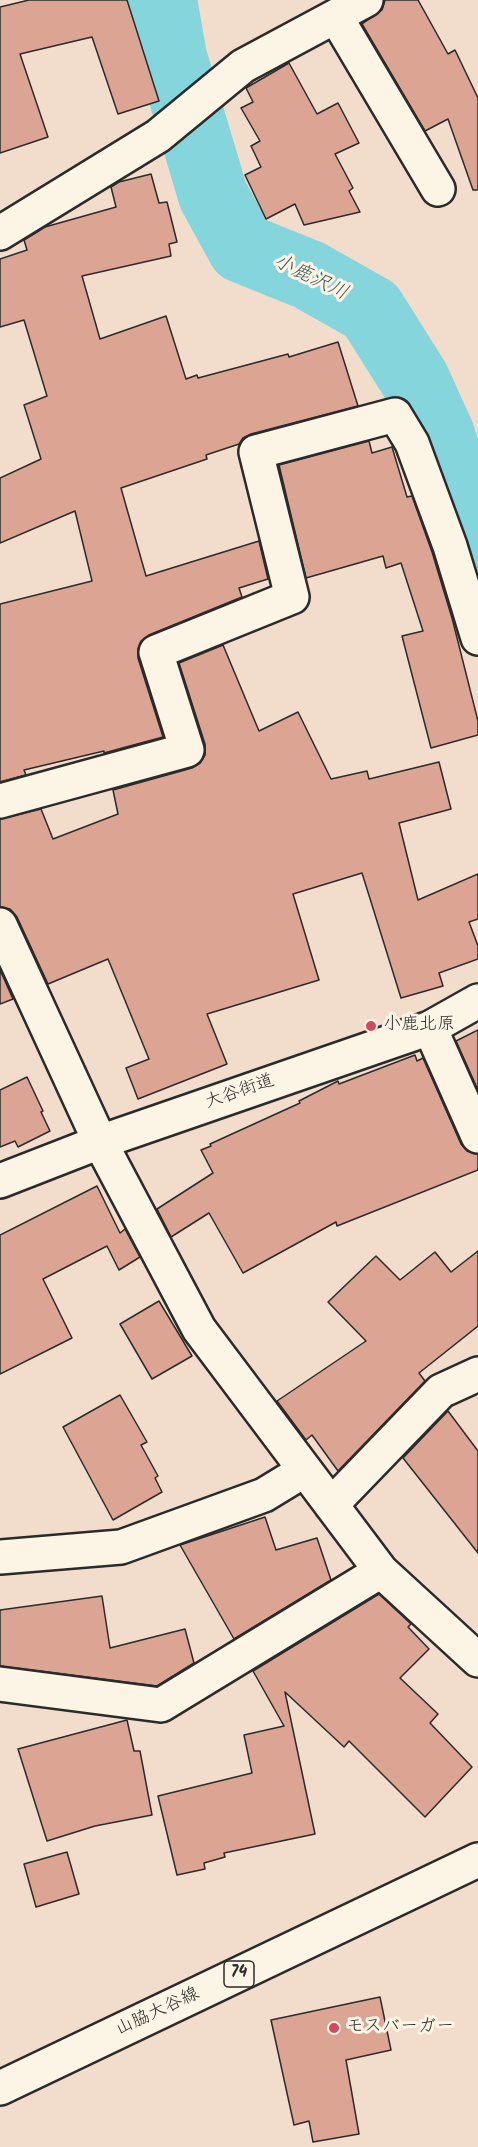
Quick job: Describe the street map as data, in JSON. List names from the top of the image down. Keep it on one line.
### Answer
{"streets":{"street":["大谷街道","74","山脇大谷線"]},"water":["小鹿沢川"],"places":["小鹿北原","モスバーガー"]}
